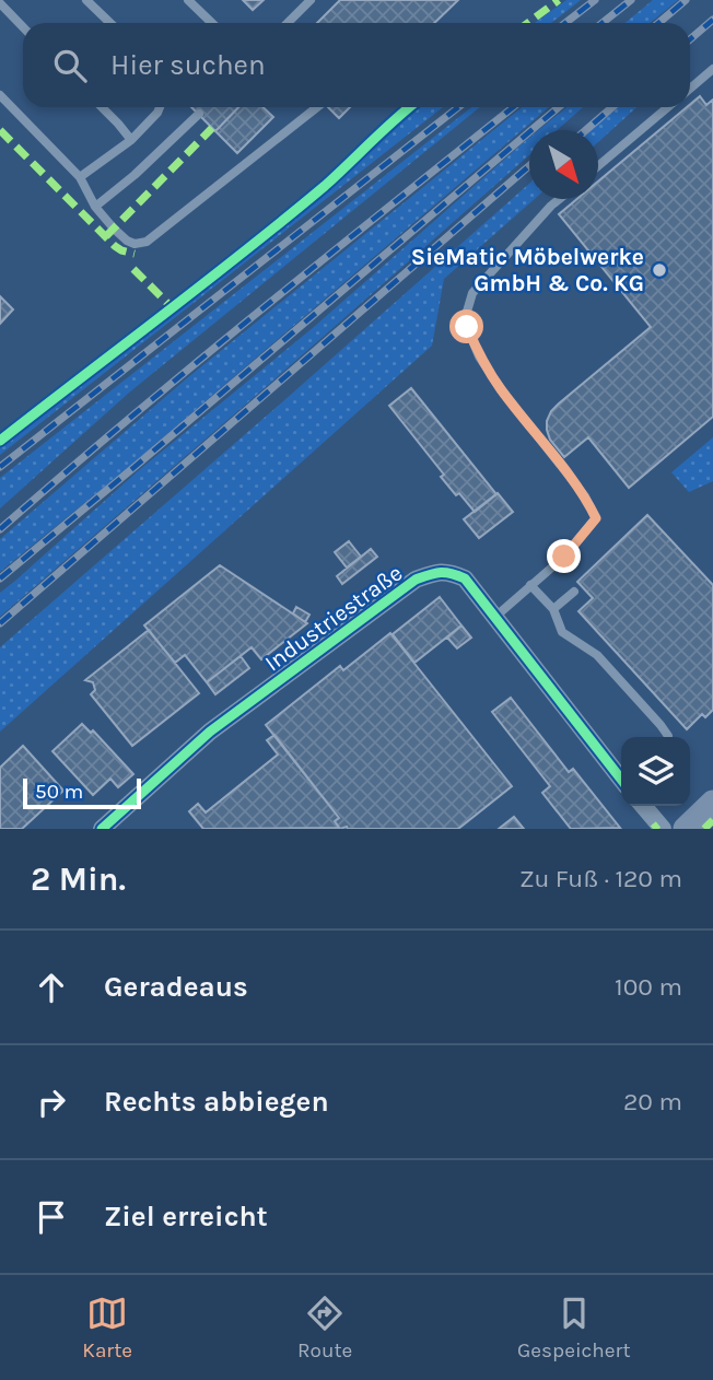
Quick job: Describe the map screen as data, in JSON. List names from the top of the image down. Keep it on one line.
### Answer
{"streets":{"street":["Industriestraße"]},"places":["SieMatic Möbelwerke GmbH & Co. KG"],"scale_bar":"50 m","north":"bottom right","page":{"search":"Hier suchen","scale":"50 m","heading":["2 Min.","Zu Fuß · 120 m"],"list":[["Geradeaus","100 m"],["Rechts abbiegen","20 m"],"Ziel erreicht"],"nav":["Karte","Route","Gespeichert"]}}
